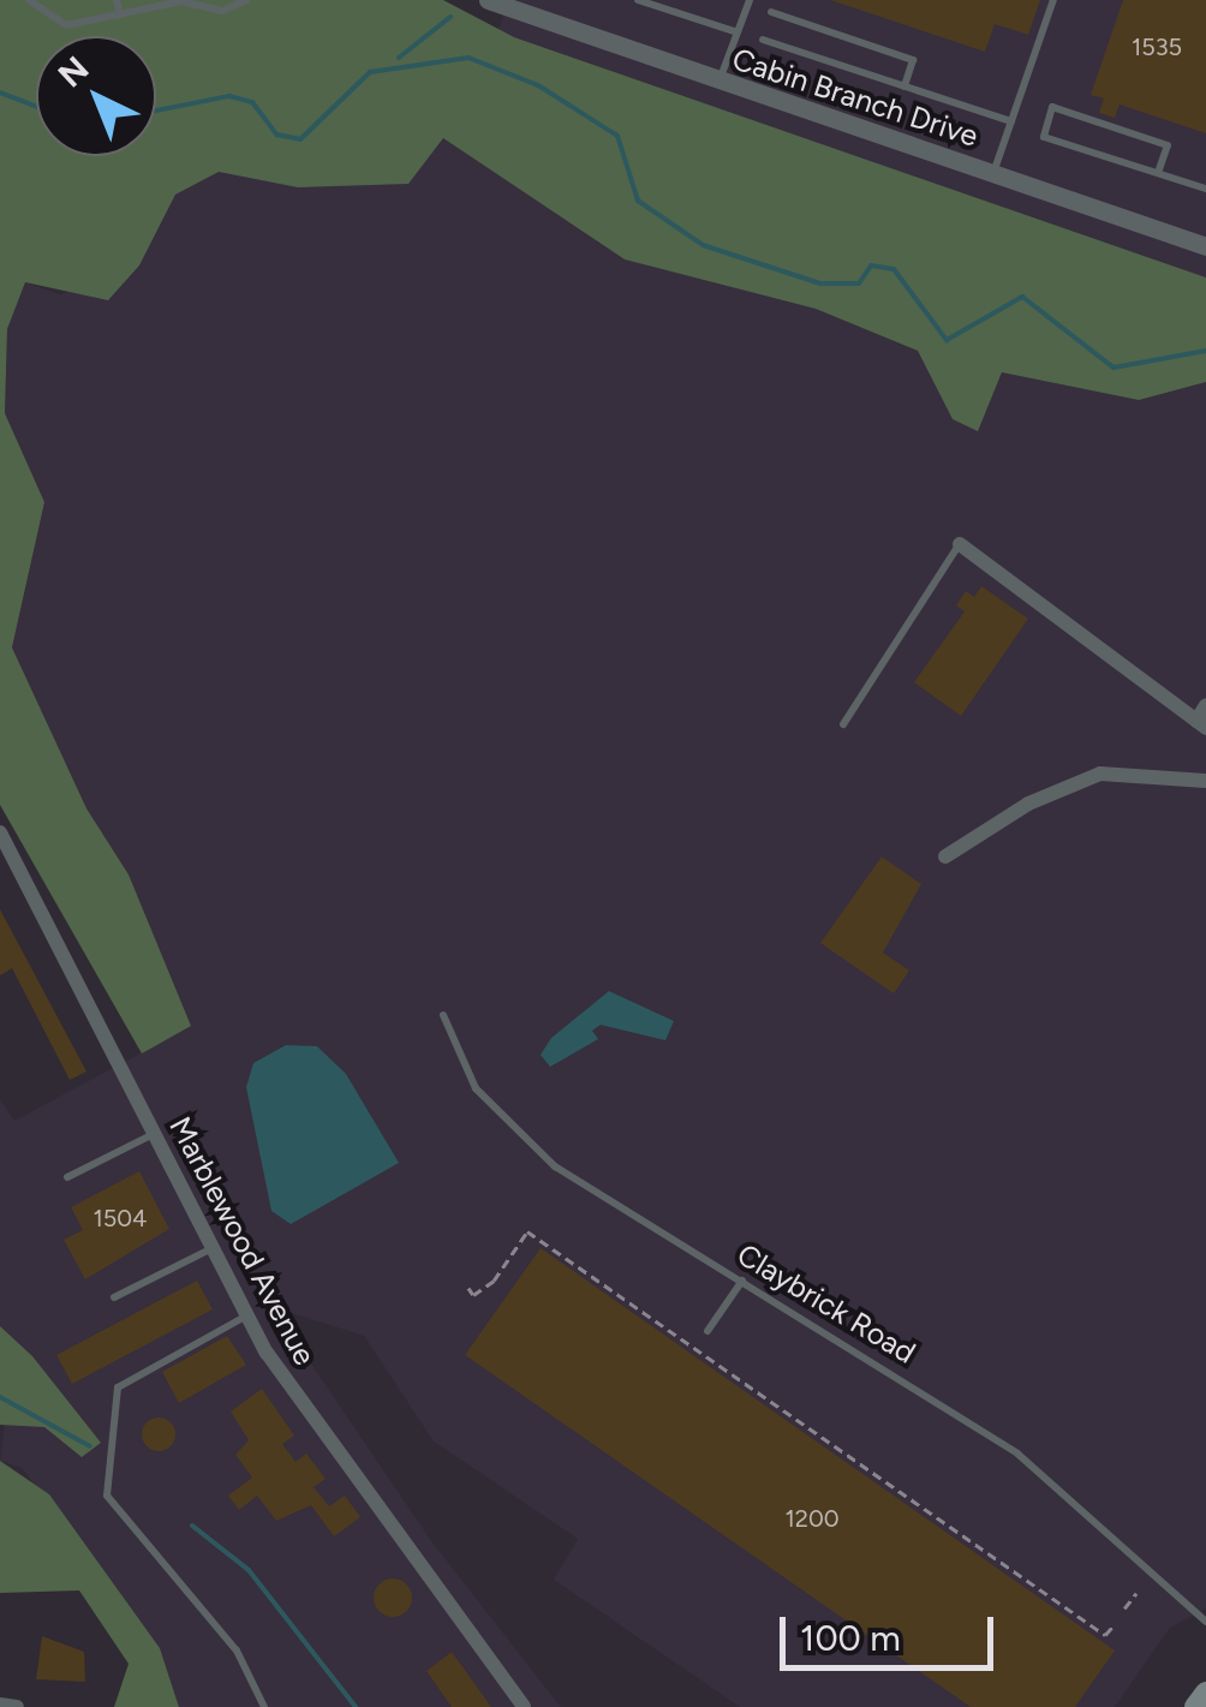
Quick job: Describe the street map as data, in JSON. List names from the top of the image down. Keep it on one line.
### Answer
{"streets":{"street":["Cabin Branch Drive","Marblewood Avenue"],"lane":["Claybrick Road"]},"house_numbers":["1535","1504","1200"],"scale_bar":"100 m","north":"top left"}
